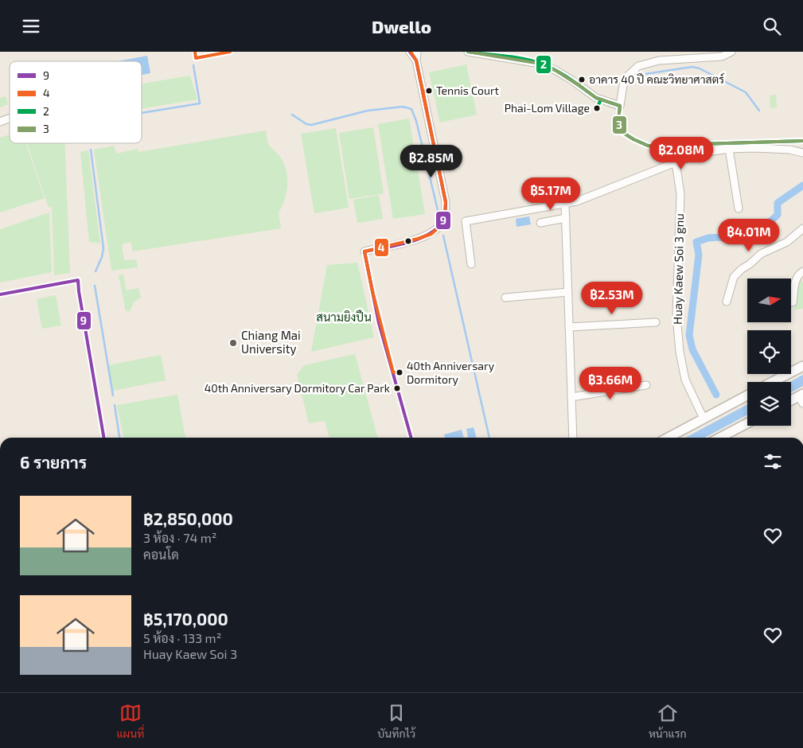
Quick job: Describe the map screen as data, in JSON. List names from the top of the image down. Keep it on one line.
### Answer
{"streets":{"street":["Huay Kaew Soi 3 gnu"]},"parks":["สนามยิงปืน"],"places":["อาคาร 40 ปี คณะวิทยาศาสตร์","Tennis Court","Phai-Lom Village","Chiang Mai University","40th Anniversary Dormitory","40th Anniversary Dormitory Car Park"],"lines":["transit line 9","transit line 4","transit line 2","transit line 3"],"legend":["9","4","2","3"],"north":"right","page":{"header":"Dwello","price":["฿2.08M","฿2.85M","฿5.17M","฿4.01M","฿2.53M","฿3.66M"],"heading":"6 รายการ","list":[{"name":"฿2,850,000","note":"3 ห้อง · 74 m² · คอนโด"},{"name":"฿5,170,000","note":"5 ห้อง · 133 m² · Huay Kaew Soi 3"}],"tabs":["แผนที่","บันทึกไว้","หน้าแรก"]}}
